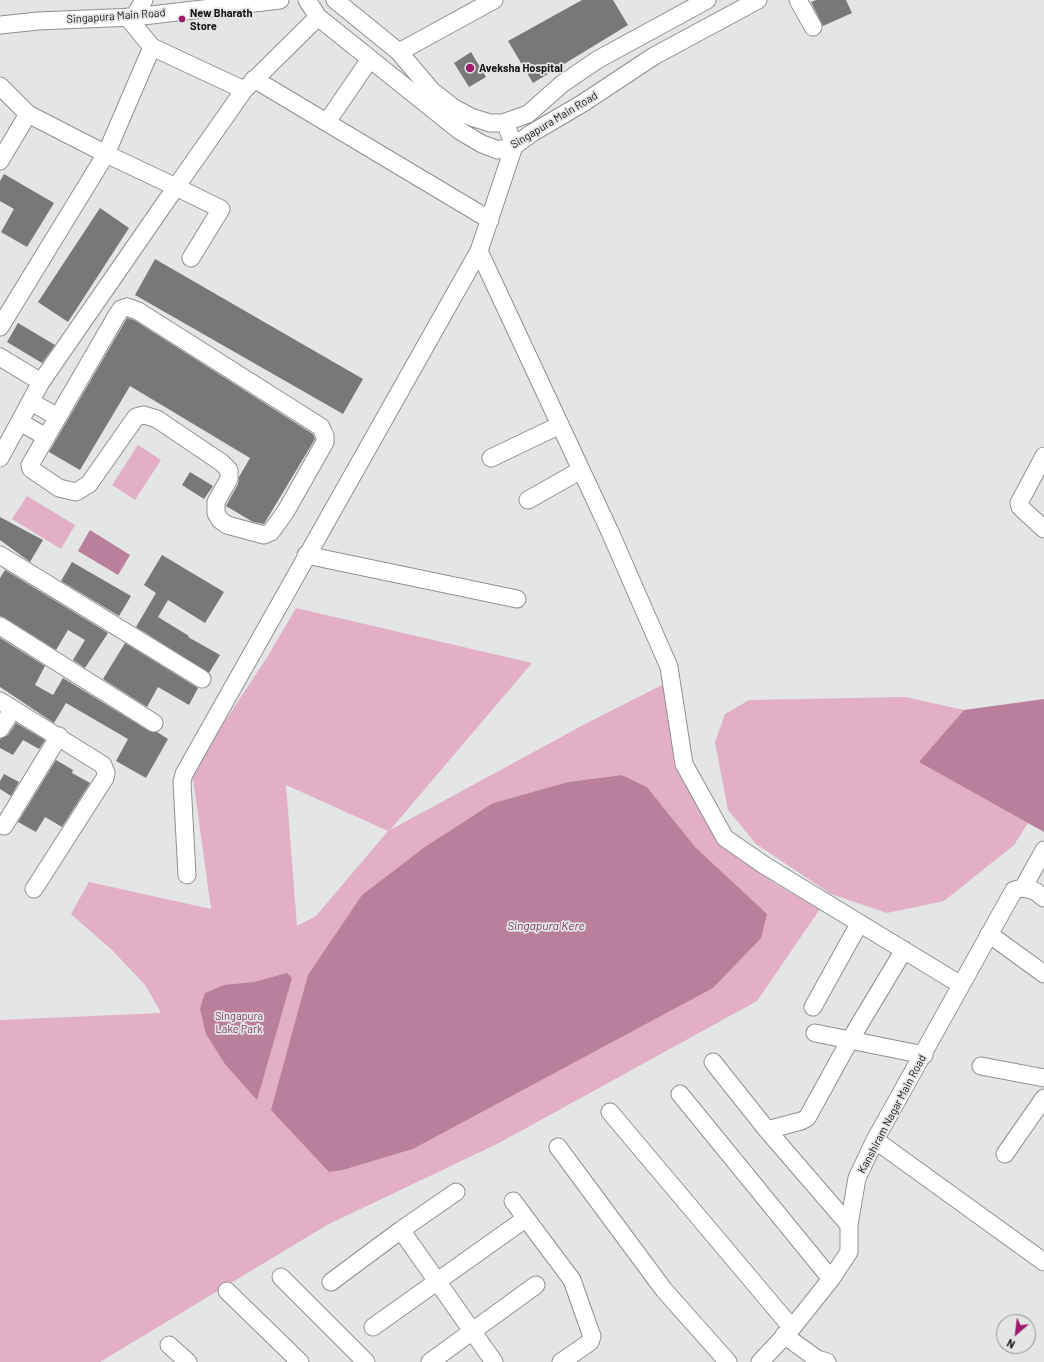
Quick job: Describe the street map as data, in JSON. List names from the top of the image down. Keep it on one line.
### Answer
{"streets":{"street":["Singapura Main Road","Kanshiram Nagar Main Road"]},"water":["Singapura Kere"],"parks":["Singapura Lake Park"],"places":["New Bharath Store","Aveksha Hospital"],"north":"bottom left"}
